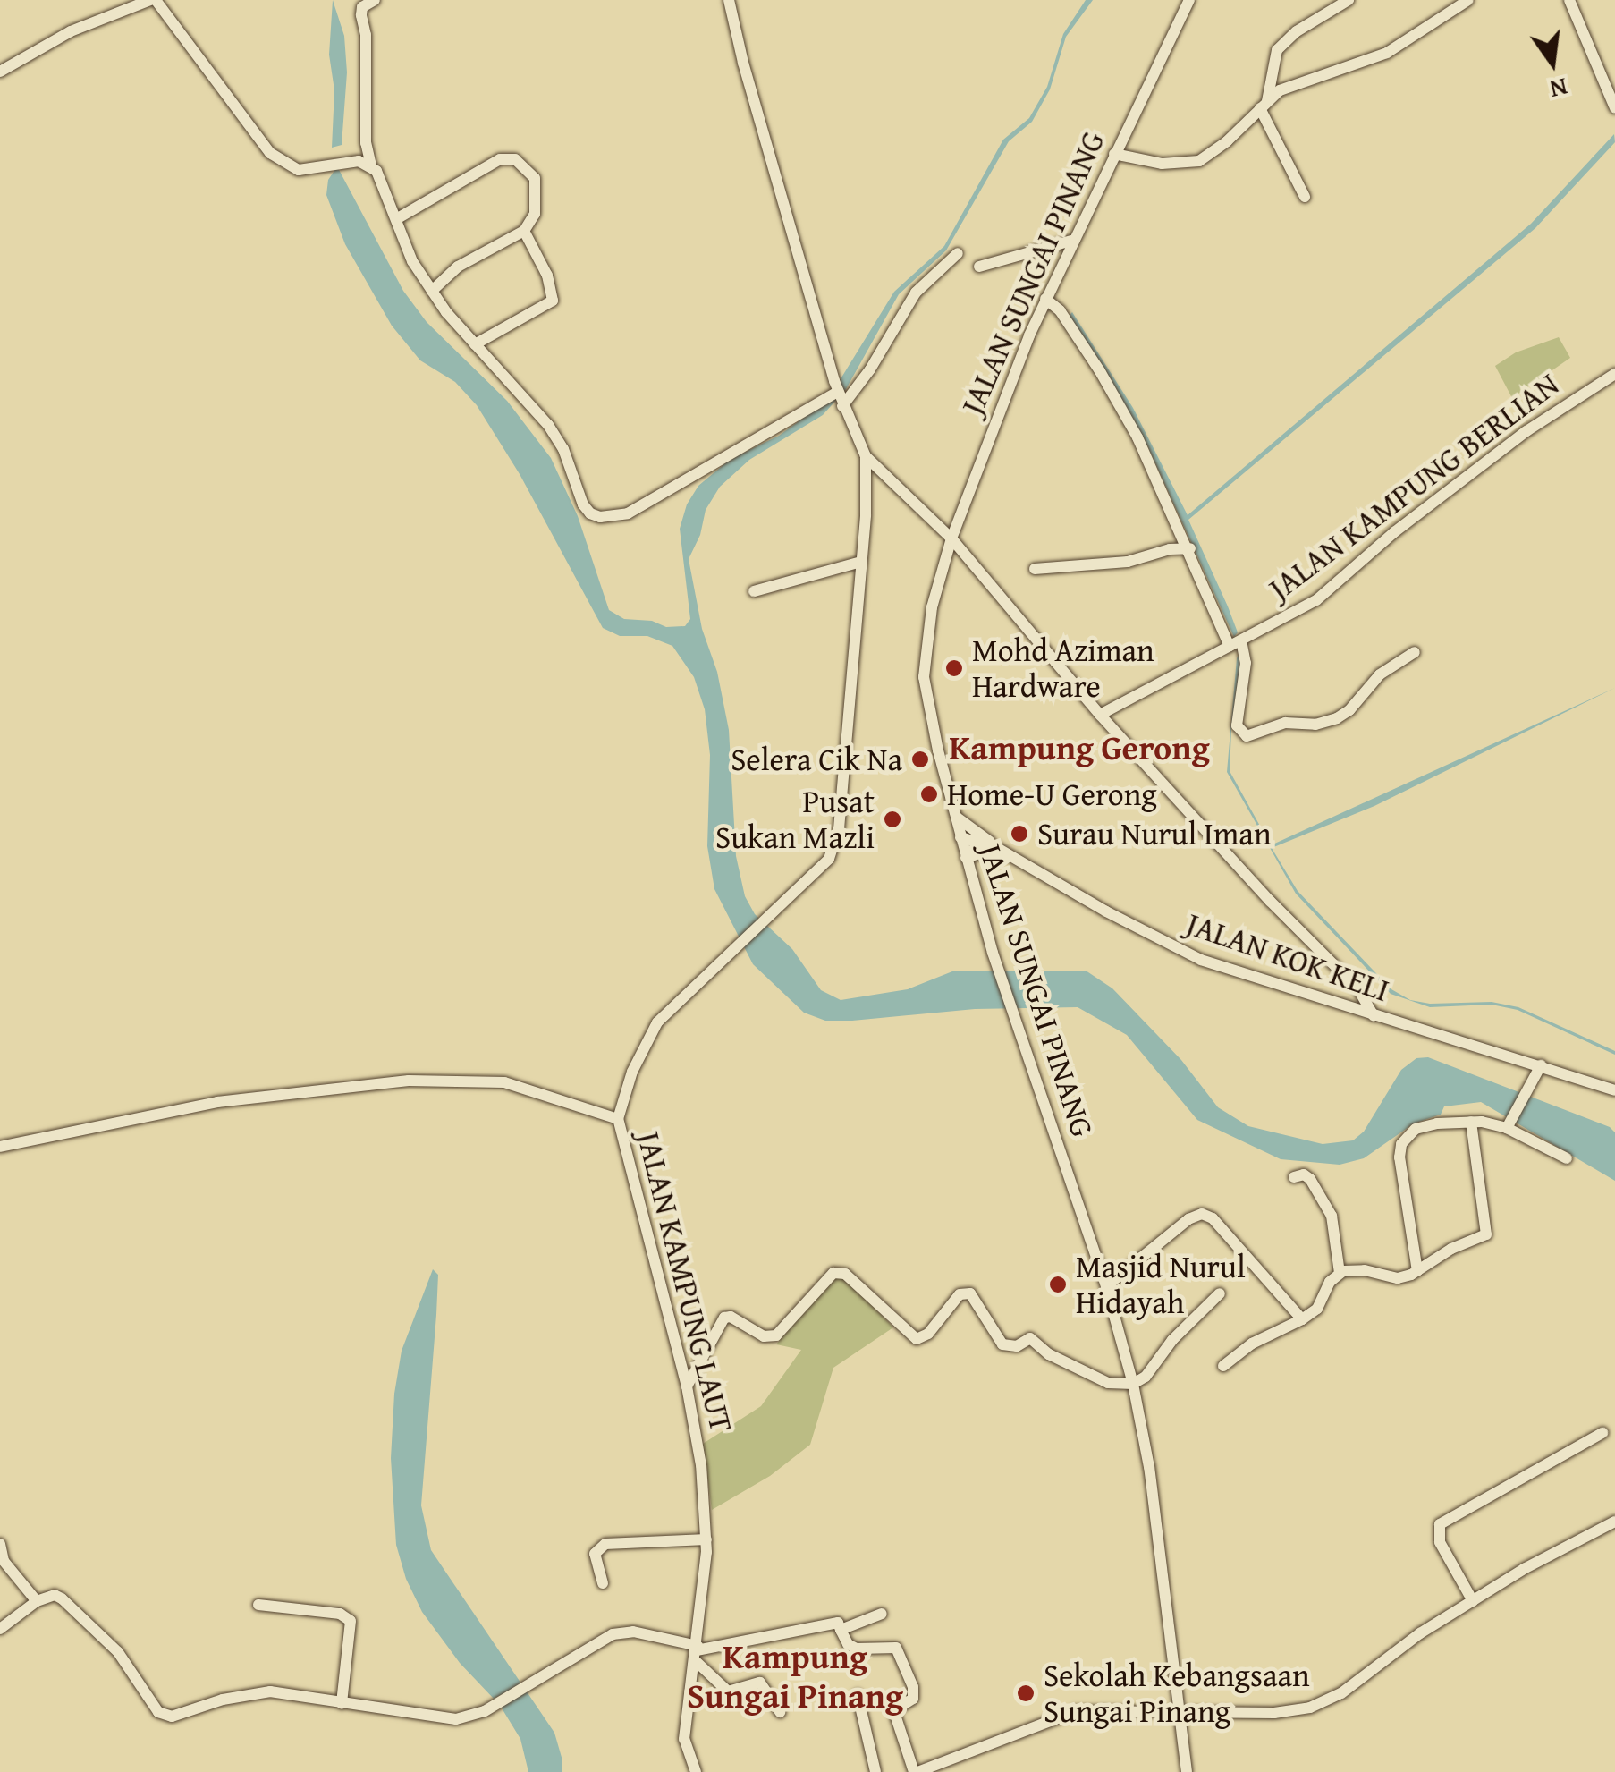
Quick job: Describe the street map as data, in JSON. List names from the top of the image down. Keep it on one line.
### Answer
{"streets":{"street":["JALAN SUNGAI PINANG","JALAN KAMPUNG BERLIAN","JALAN KOK KELI","JALAN KAMPUNG LAUT"]},"crossings":[["JALAN SUNGAI PINANG","JALAN KOK KELI"]],"districts":["Kampung Gerong","Kampung Sungai Pinang"],"places":["Mohd Aziman Hardware","Selera Cik Na","Home-U Gerong","Pusat Sukan Mazli","Surau Nurul Iman","Masjid Nurul Hidayah","Sekolah Kebangsaan Sungai Pinang"],"north":"bottom"}
